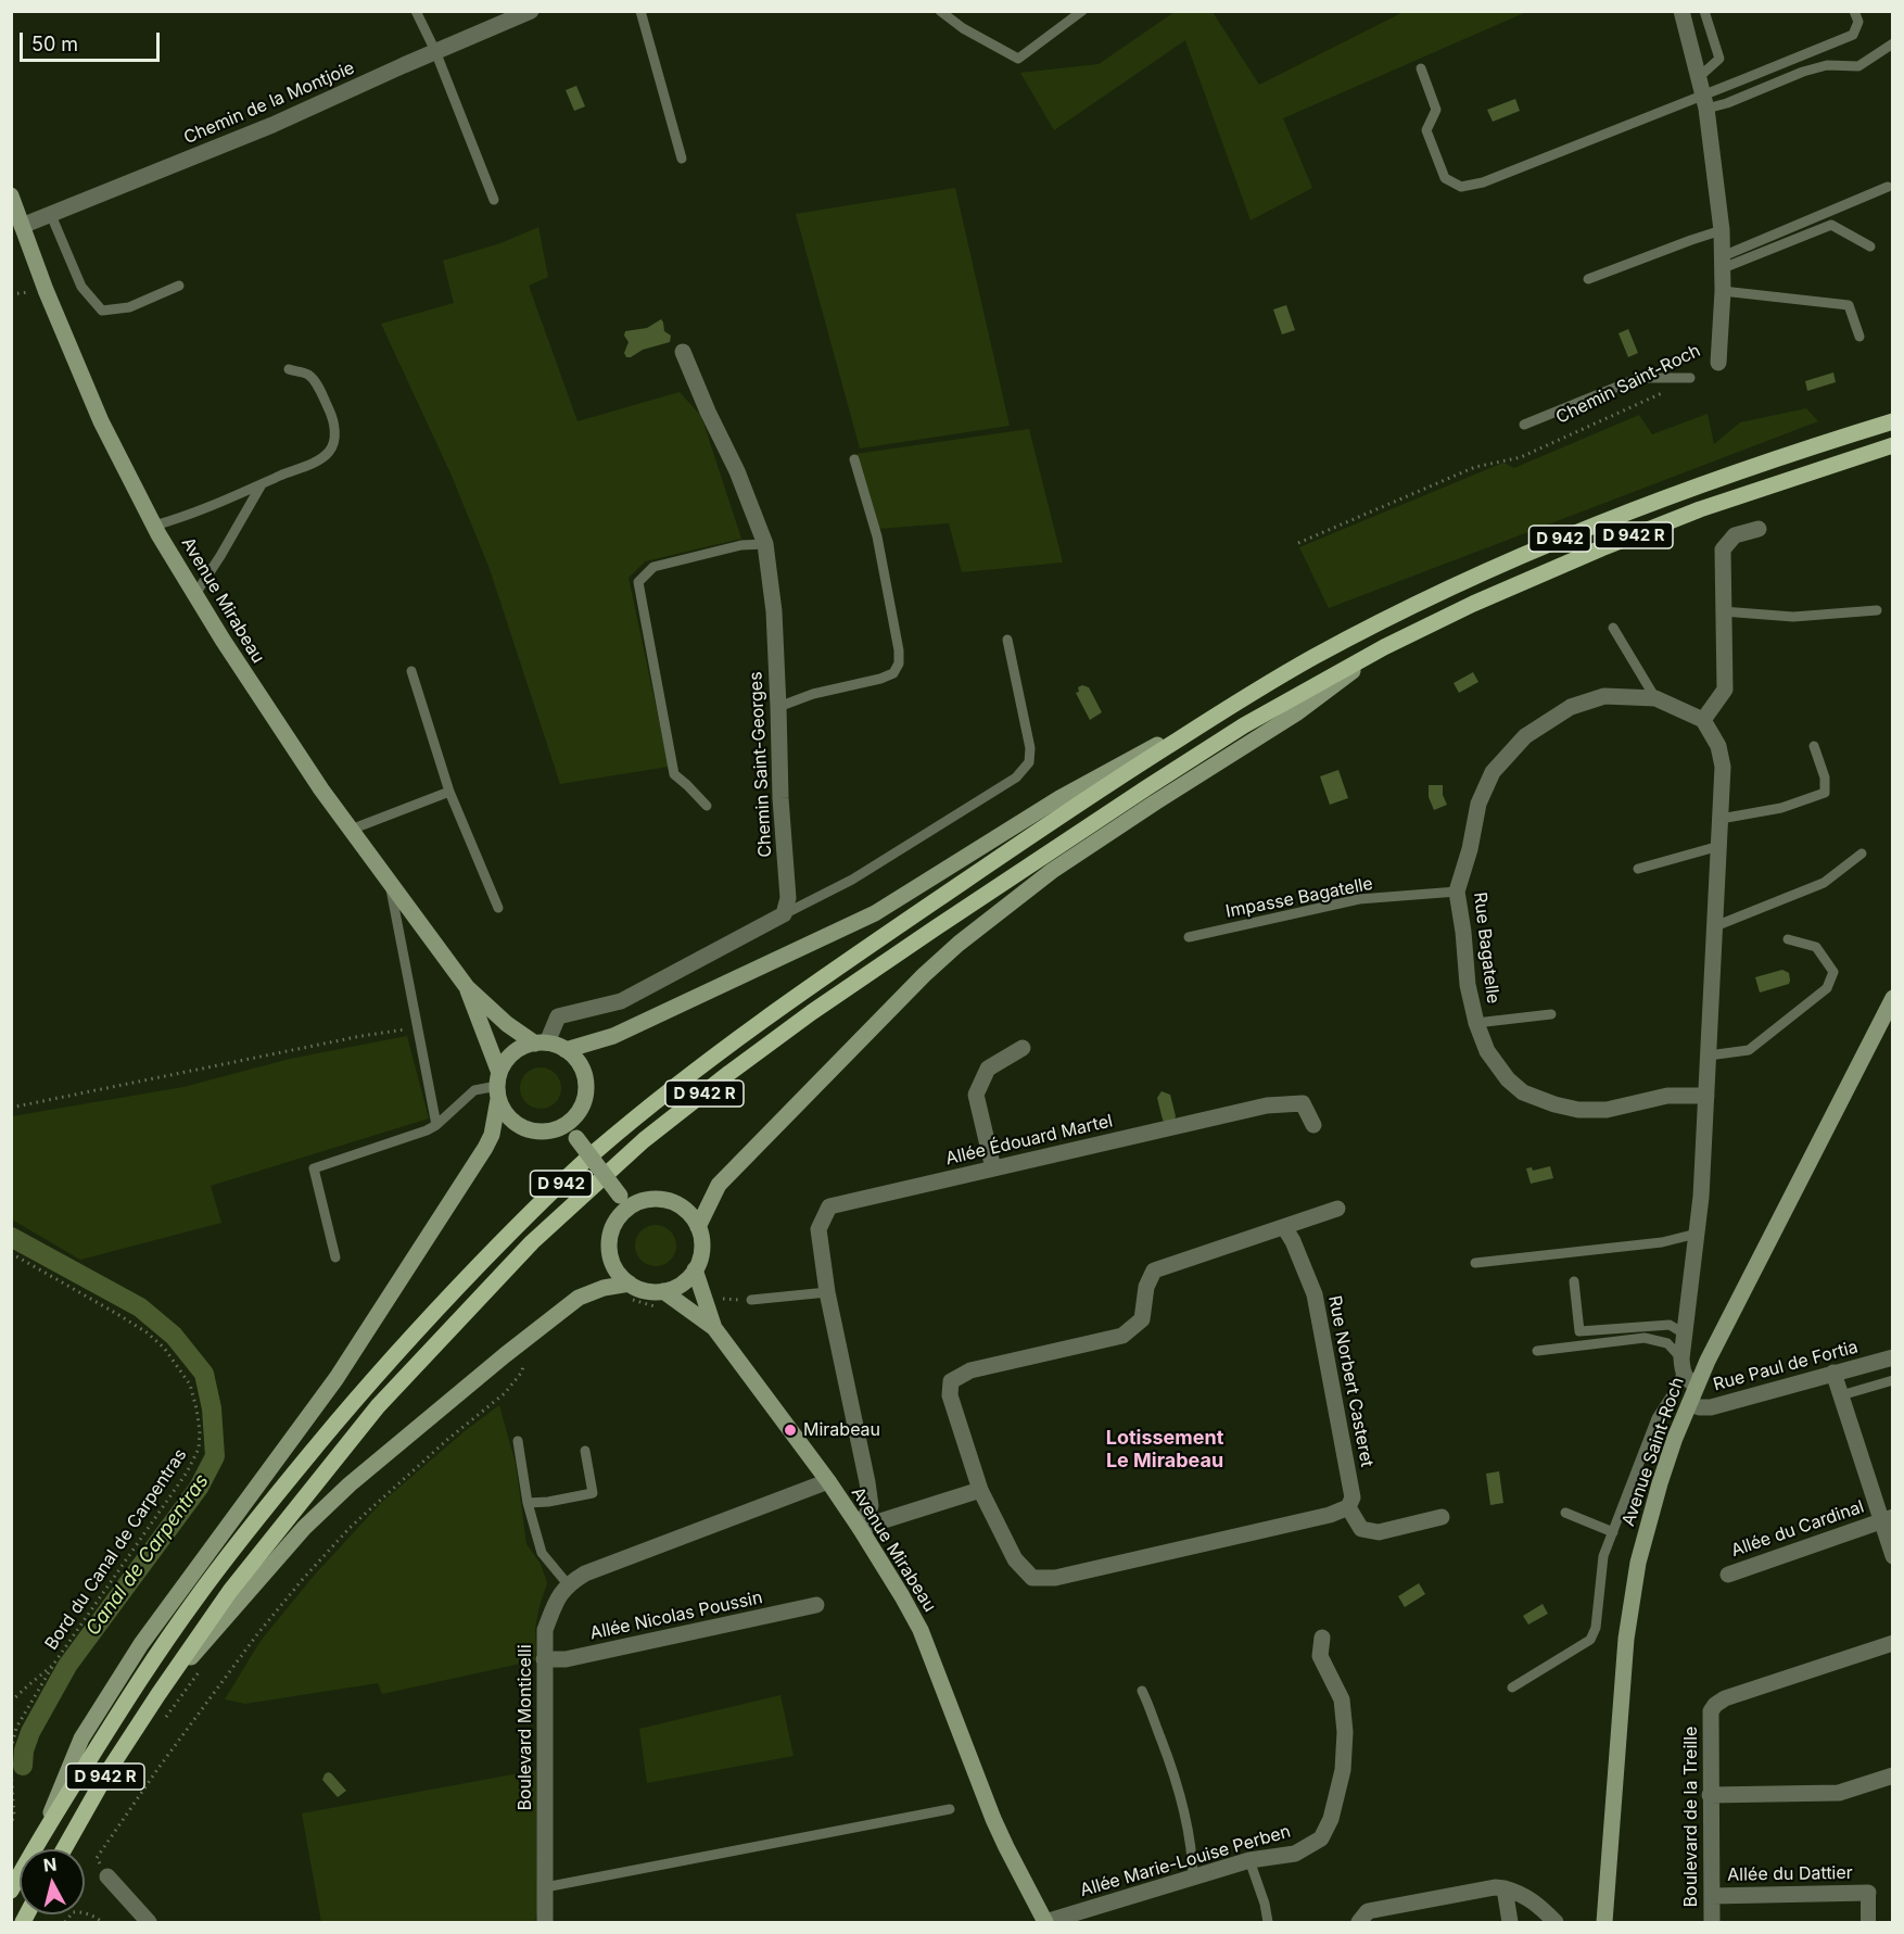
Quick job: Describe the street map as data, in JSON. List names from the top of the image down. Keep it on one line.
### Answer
{"streets":{"main road":["D 942 R","D 942","Avenue Mirabeau","Avenue Saint-Roch"],"street":["Chemin de la Montjoie","Chemin Saint-Roch","Chemin Saint-Georges","Rue Bagatelle","Allée Édouard Martel","Rue Paul de Fortia","Rue Norbert Casteret","Allée du Cardinal","Allée Nicolas Poussin","Boulevard Monticelli","Boulevard de la Treille","Allée Marie-Louise Perben","Allée du Dattier"],"lane":["Impasse Bagatelle"],"path":["Bord du Canal de Carpentras"]},"crossings":[["Chemin de la Montjoie","Avenue Mirabeau"],["Avenue Mirabeau","Allée Marie-Louise Perben"],["Impasse Bagatelle","Rue Bagatelle"],["Rue Paul de Fortia","Avenue Saint-Roch"],["Allée Nicolas Poussin","Boulevard Monticelli"],["Boulevard de la Treille","Allée du Dattier"]],"districts":["Lotissement Le Mirabeau"],"water":["Canal de Carpentras"],"places":["Mirabeau"],"scale_bar":"50 m","north":"top"}
